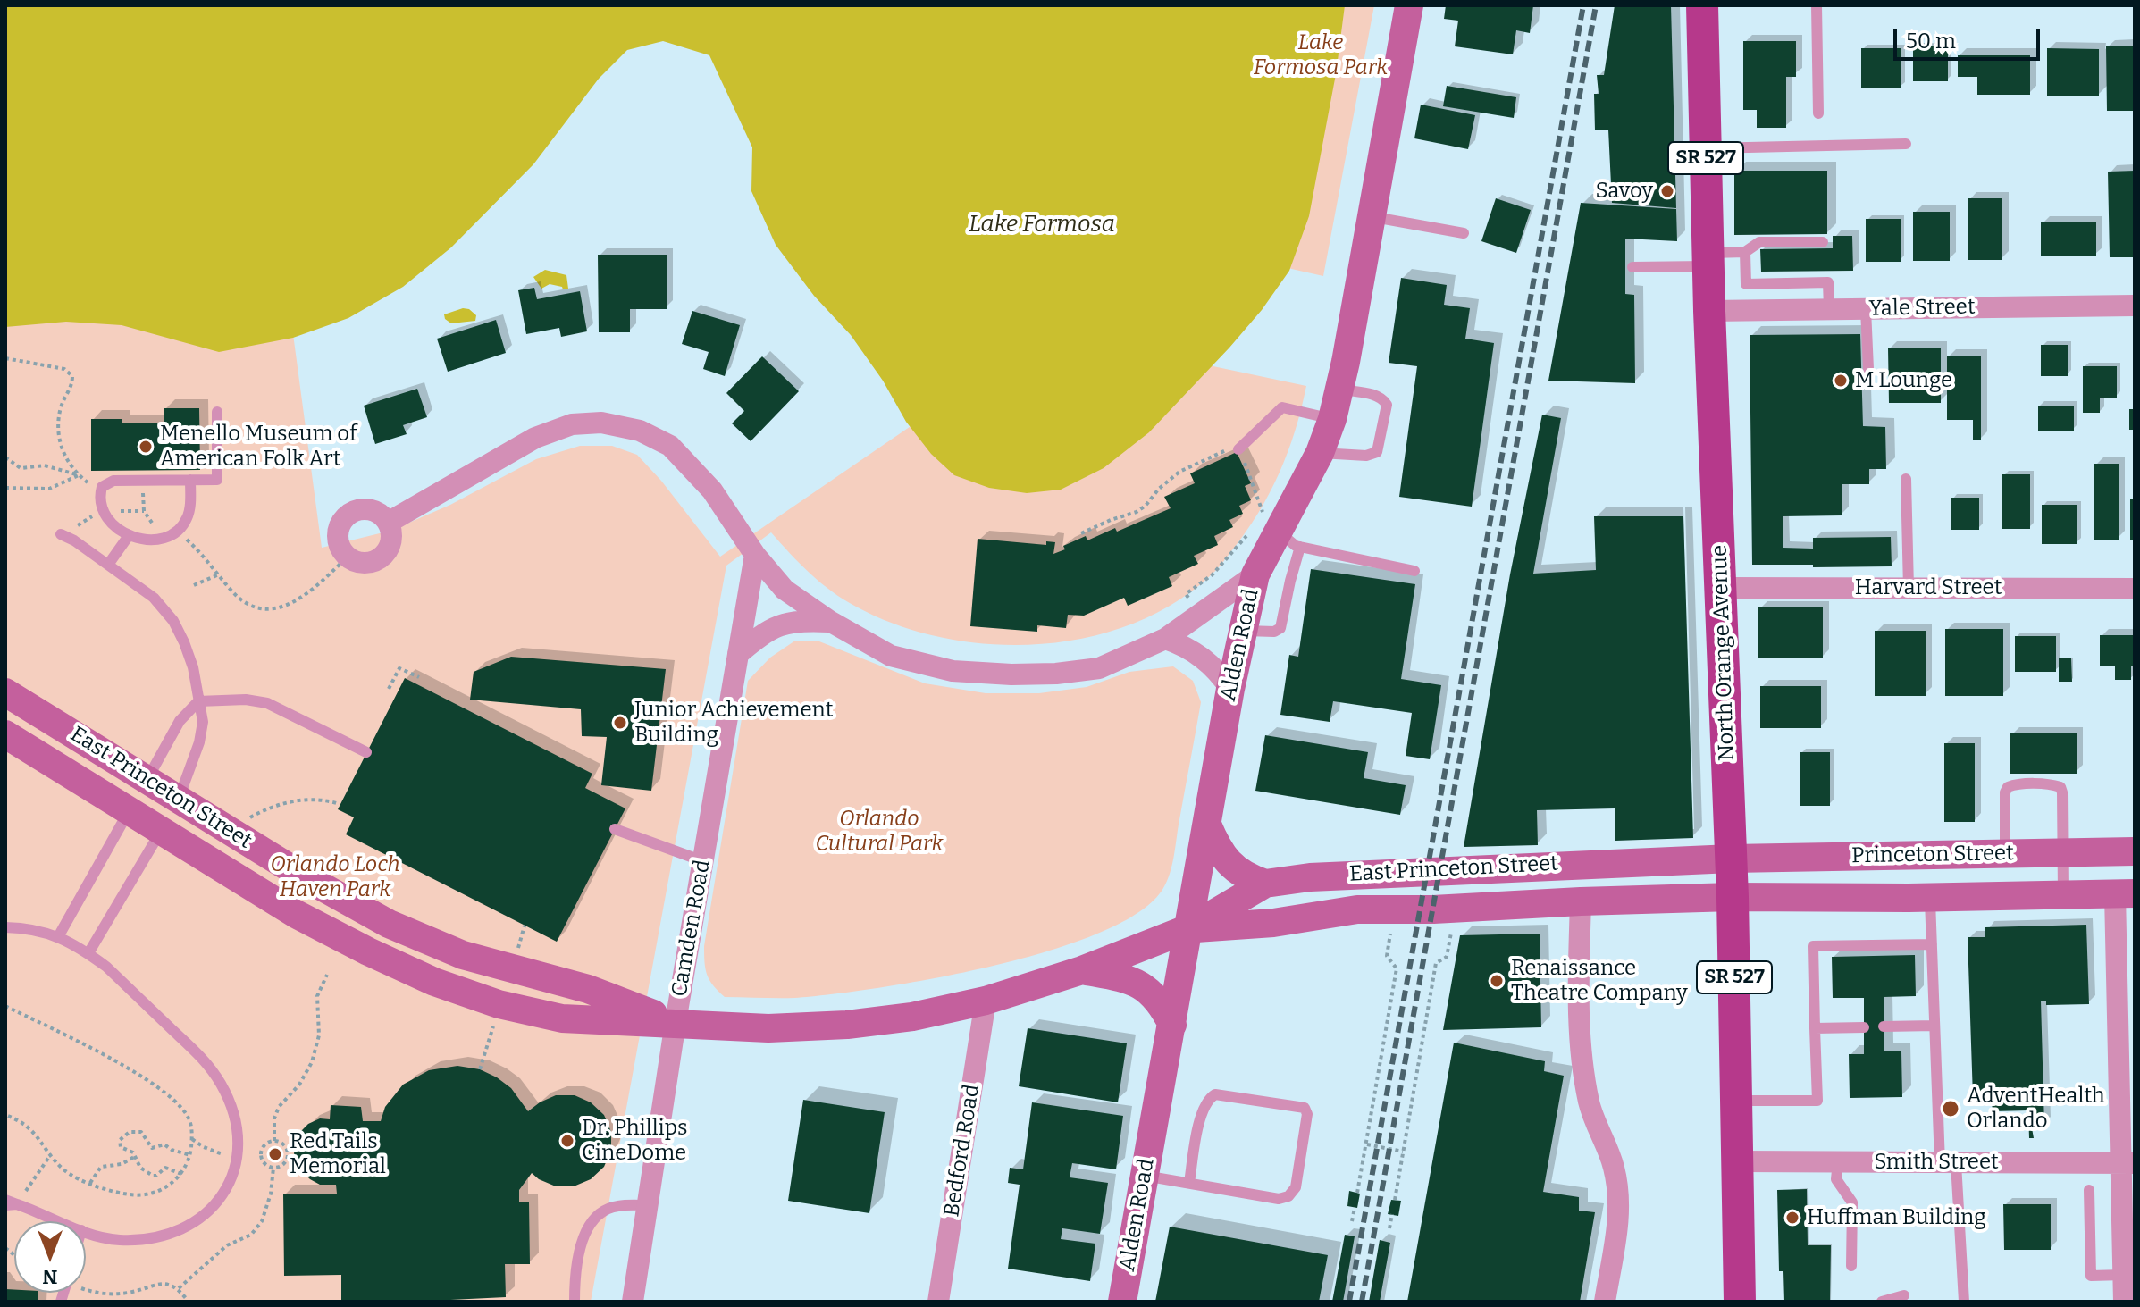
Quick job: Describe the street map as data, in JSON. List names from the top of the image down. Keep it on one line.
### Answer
{"streets":{"main road":["SR 527","Alden Road","North Orange Avenue","East Princeton Street","Princeton Street"],"street":["Yale Street","Harvard Street","Camden Road","Bedford Road","Smith Street"]},"crossings":[["Yale Street","North Orange Avenue"],["Harvard Street","North Orange Avenue"],["Alden Road","East Princeton Street"],["North Orange Avenue","East Princeton Street"],["North Orange Avenue","Princeton Street"],["North Orange Avenue","Smith Street"],["East Princeton Street","Princeton Street"],["East Princeton Street","Camden Road"],["East Princeton Street","Bedford Road"]],"water":["Lake Formosa"],"parks":["Lake Formosa Park","Orlando Cultural Park","Orlando Loch Haven Park"],"places":["Savoy","M Lounge","Menello Museum of American Folk Art","Junior Achievement Building","Renaissance Theatre Company","AdventHealth Orlando","Dr. Phillips CineDome","Red Tails Memorial","Huffman Building"],"scale_bar":"50 m","north":"bottom"}
